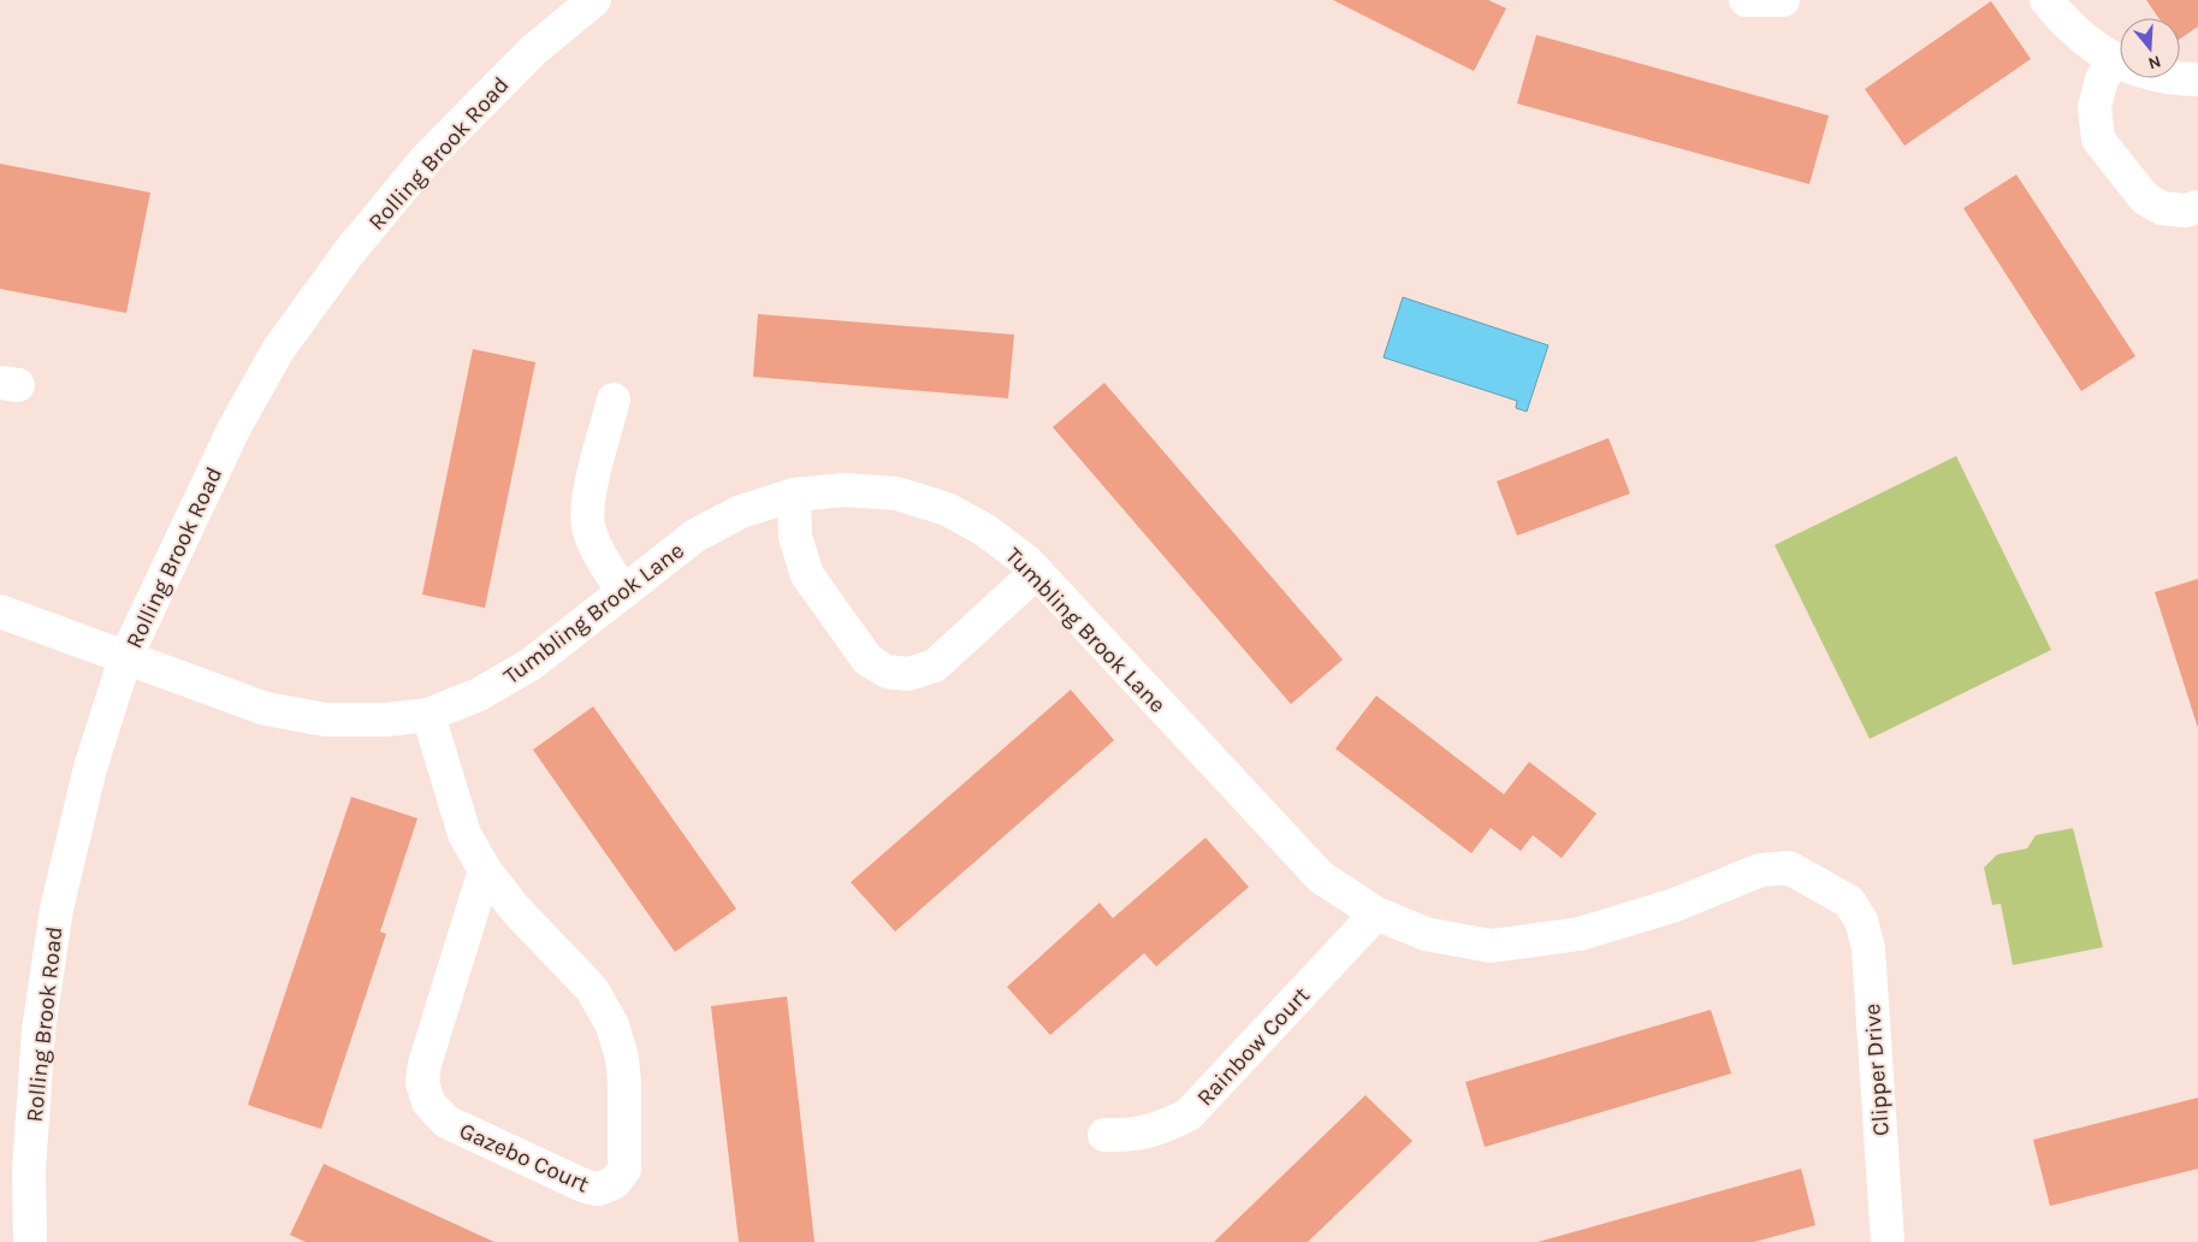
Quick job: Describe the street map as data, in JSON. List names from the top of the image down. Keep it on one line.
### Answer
{"streets":{"street":["Rolling Brook Road","Tumbling Brook Lane","Rainbow Court","Clipper Drive","Gazebo Court"]},"crossings":[["Rolling Brook Road","Tumbling Brook Lane"],["Tumbling Brook Lane","Rainbow Court"],["Tumbling Brook Lane","Clipper Drive"],["Tumbling Brook Lane","Gazebo Court"]],"north":"bottom"}
